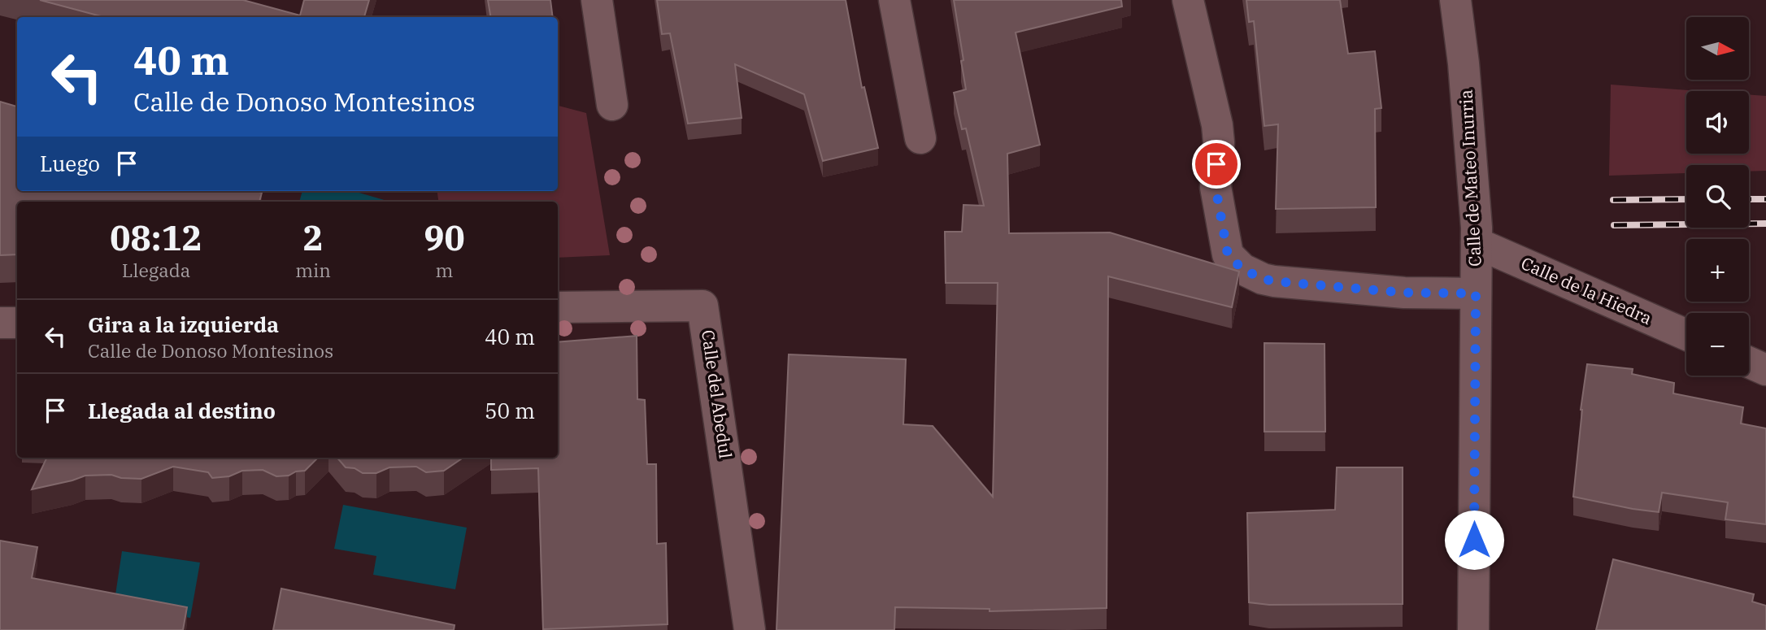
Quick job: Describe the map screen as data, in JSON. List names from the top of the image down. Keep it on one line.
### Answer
{"streets":{"street":["Calle de Mateo Inurria","Calle de la Hiedra","Calle del Abedul"]},"crossings":[["Calle de Mateo Inurria","Calle de la Hiedra"]],"north":"right","page":{"map_buttons":["+","−"],"turn":["40 m","Calle de Donoso Montesinos"],"then":"Luego","eta":["08:12","Llegada","2","min","90","m"],"list":[{"name":"Gira a la izquierda","note":"Calle de Donoso Montesinos","value":"40 m"},{"name":"Llegada al destino","value":"50 m"}]}}
